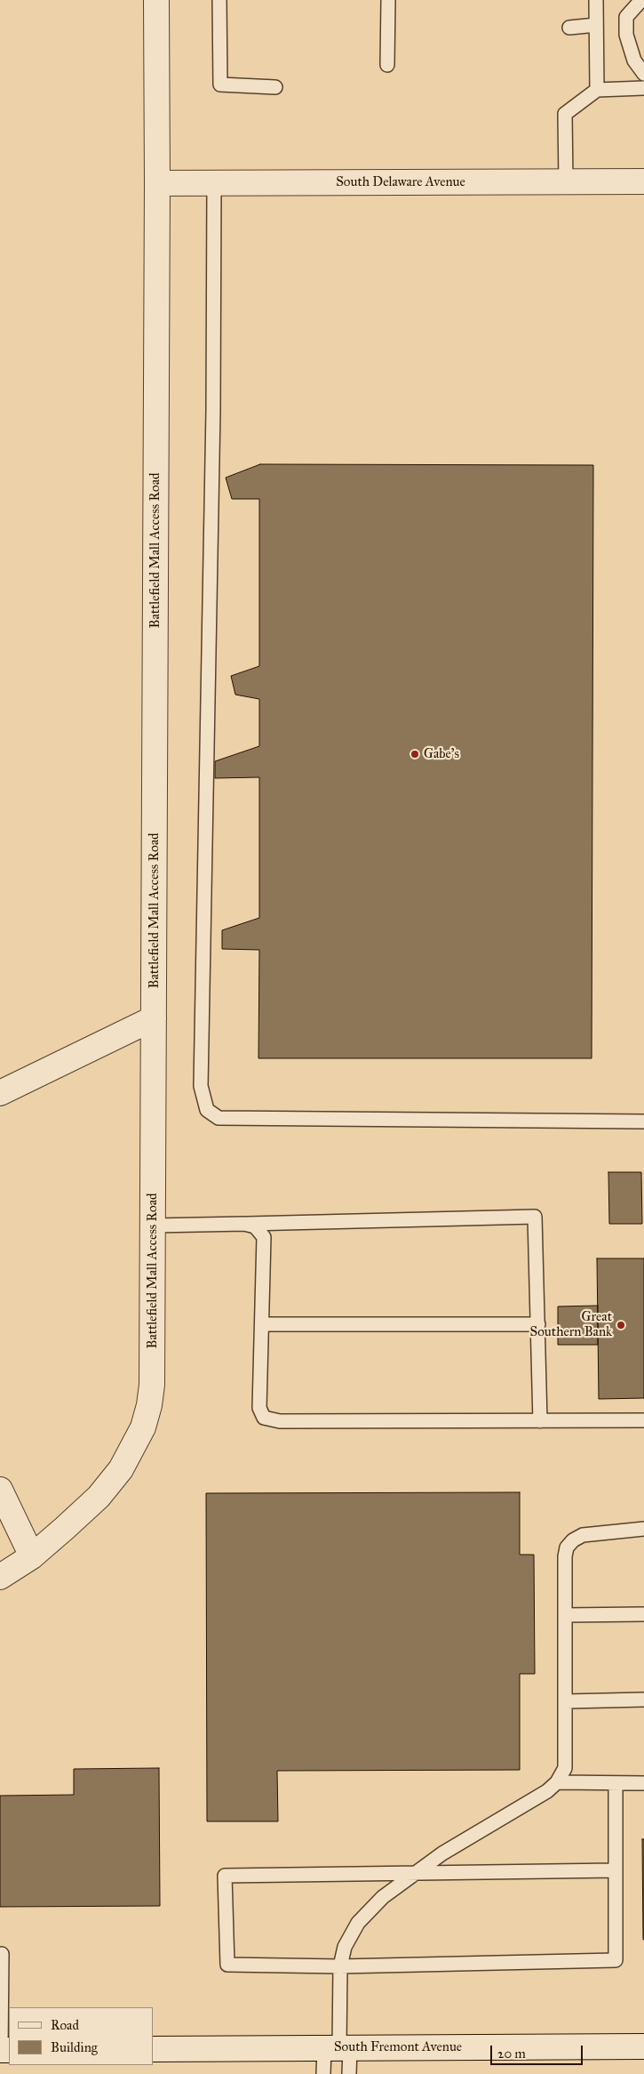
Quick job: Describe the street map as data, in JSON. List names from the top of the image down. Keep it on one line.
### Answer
{"streets":{"street":["South Delaware Avenue","Battlefield Mall Access Road","South Fremont Avenue"]},"crossings":[["South Delaware Avenue","Battlefield Mall Access Road"]],"places":["Gabe's","Great Southern Bank"],"legend":["Road","Building"],"scale_bar":"20 m"}
